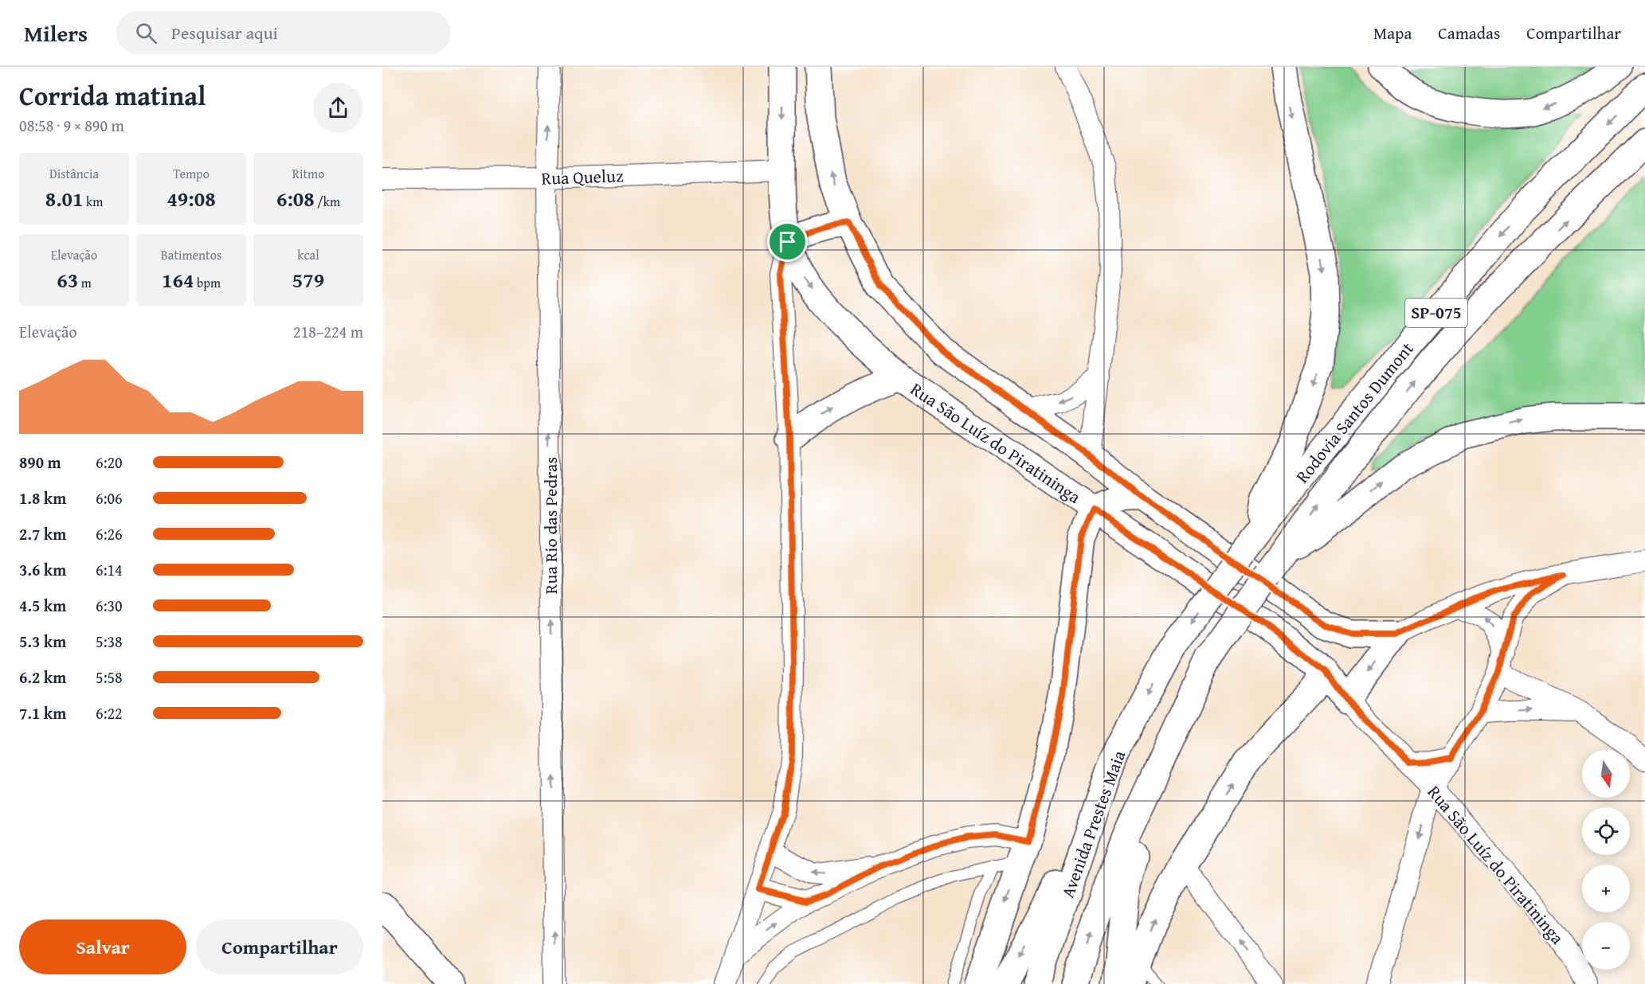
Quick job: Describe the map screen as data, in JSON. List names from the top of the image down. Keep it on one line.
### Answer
{"streets":{"main road":["SP-075","Rodovia Santos Dumont","Rua São Luíz do Piratininga","Avenida Prestes Maia"],"street":["Rua Queluz","Rua Rio das Pedras"]},"crossings":[["Rua Queluz","Rua São Luíz do Piratininga"],["Rua Queluz","Rua Rio das Pedras"],["Rodovia Santos Dumont","Avenida Prestes Maia"]],"one_way":["Rua Rio das Pedras"],"north":"bottom","page":{"header":"Milers","search":"Pesquisar aqui","nav":["Mapa","Camadas","Compartilhar"],"heading":["Corrida matinal","08:58 · 9 × 890 m"],"stats":[["Distância","8.01 km"],["Tempo","49:08"],["Ritmo","6:08 /km"],["Elevação","63 m"],["Batimentos","164 bpm"],["kcal","579"]],"chart":["Elevação","218–224 m"],"list":[{"name":"890 m","note":"6:20"},{"name":"1.8 km","note":"6:06"},{"name":"2.7 km","note":"6:26"},{"name":"3.6 km","note":"6:14"},{"name":"4.5 km","note":"6:30"},{"name":"5.3 km","note":"5:38"},{"name":"6.2 km","note":"5:58"},{"name":"7.1 km","note":"6:22"}],"map_buttons":["+","−"],"buttons":["Salvar","Compartilhar"]}}
